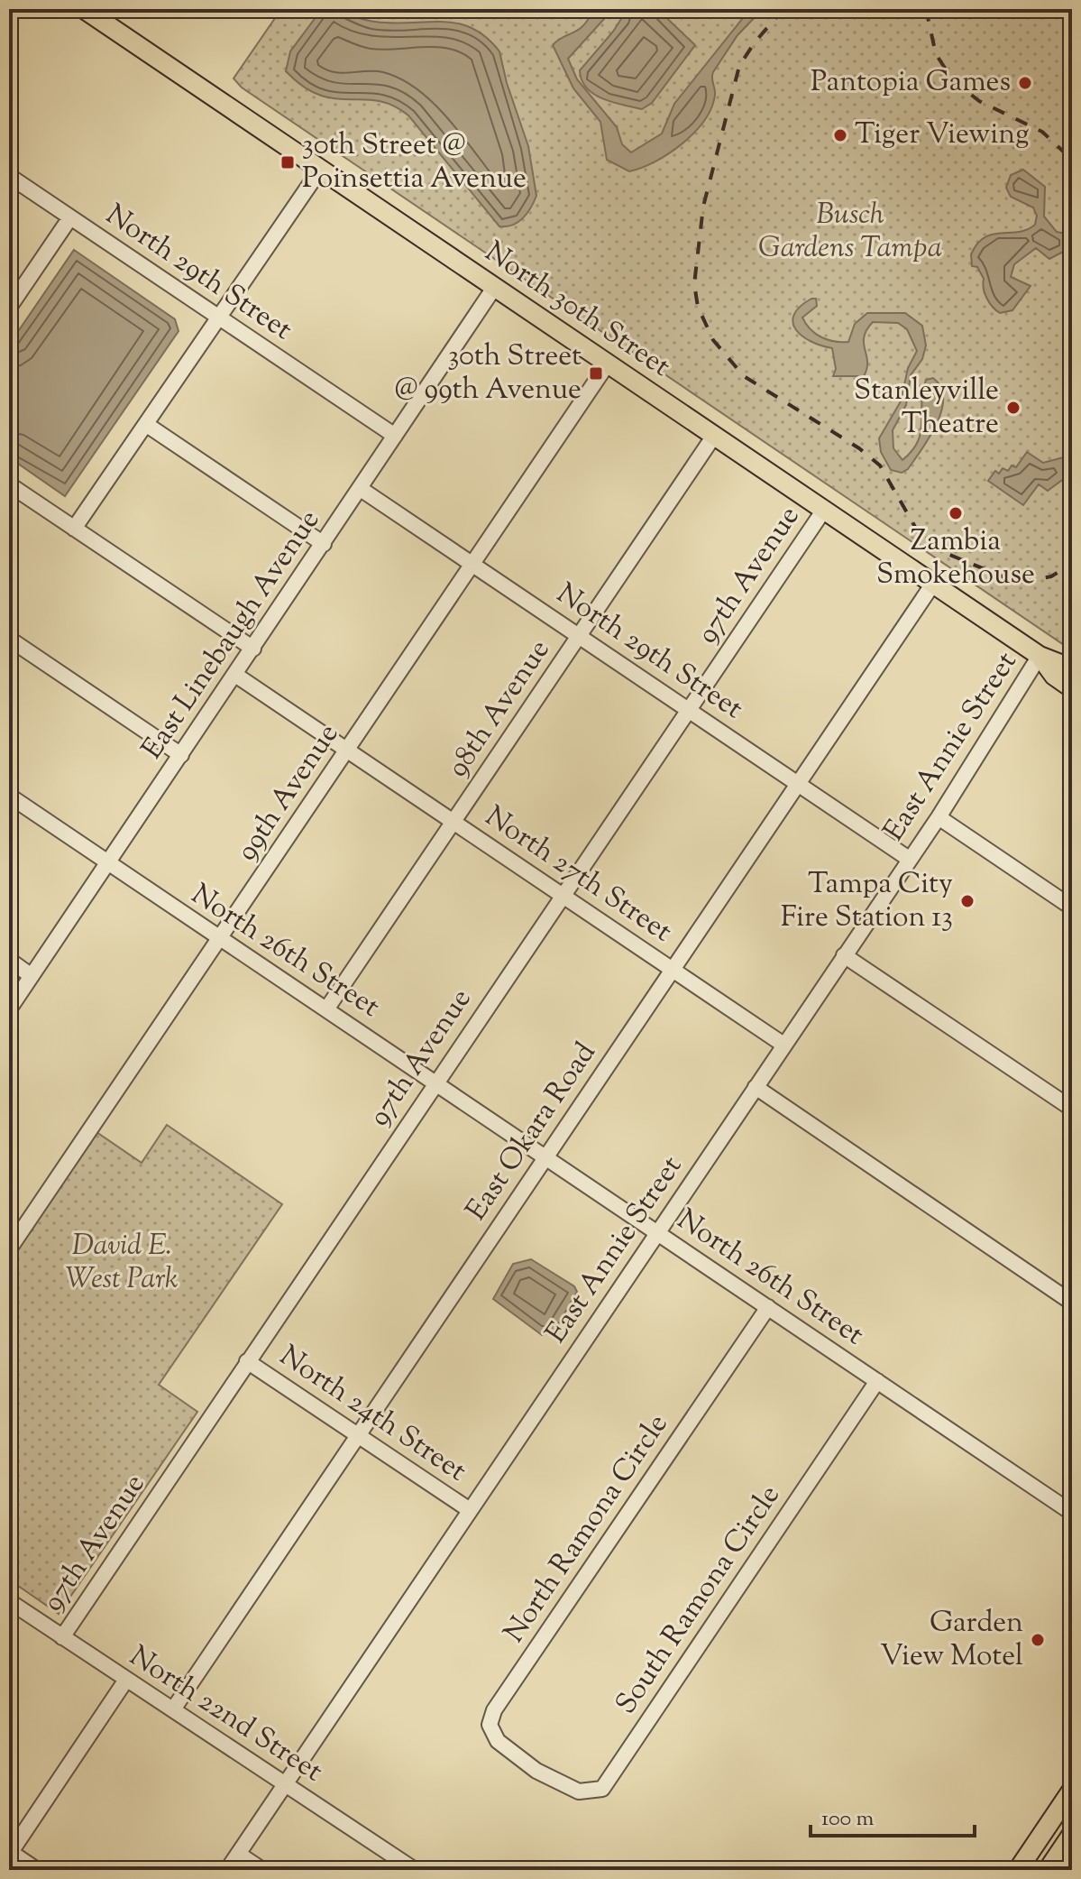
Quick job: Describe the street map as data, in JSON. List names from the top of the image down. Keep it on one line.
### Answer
{"streets":{"main road":["North 30th Street"],"street":["North 29th Street","97th Avenue","East Linebaugh Avenue","98th Avenue","East Annie Street","99th Avenue","North 27th Street","North 26th Street","East Okara Road","North 24th Street","North Ramona Circle","South Ramona Circle","North 22nd Street"]},"crossings":[["North 29th Street","97th Avenue"],["North 29th Street","East Linebaugh Avenue"],["North 29th Street","98th Avenue"],["North 29th Street","East Annie Street"],["North 29th Street","99th Avenue"],["North 29th Street","East Okara Road"],["North 30th Street","97th Avenue"],["North 30th Street","East Linebaugh Avenue"],["North 30th Street","98th Avenue"],["North 30th Street","East Annie Street"],["North 30th Street","99th Avenue"],["North 30th Street","East Okara Road"],["97th Avenue","North 27th Street"],["97th Avenue","North 26th Street"],["97th Avenue","North 24th Street"],["97th Avenue","North 22nd Street"],["East Linebaugh Avenue","North 27th Street"],["East Linebaugh Avenue","North 26th Street"],["98th Avenue","North 27th Street"],["98th Avenue","North 26th Street"],["East Annie Street","North 27th Street"],["East Annie Street","North 26th Street"],["East Annie Street","North 24th Street"],["East Annie Street","North 22nd Street"],["99th Avenue","North 27th Street"],["99th Avenue","North 26th Street"],["North 27th Street","East Okara Road"],["North 26th Street","East Okara Road"],["North 26th Street","North Ramona Circle"],["North 26th Street","South Ramona Circle"],["East Okara Road","North 24th Street"],["East Okara Road","North 22nd Street"],["North Ramona Circle","South Ramona Circle"]],"parks":["Busch Gardens Tampa","David E. West Park"],"places":{"other":["Pantopia Games","Tiger Viewing","Stanleyville Theatre","Zambia Smokehouse","Tampa City Fire Station 13","Garden View Motel"],"transit":["30th Street @ Poinsettia Avenue","30th Street @ 99th Avenue"]},"scale_bar":"100 m"}
